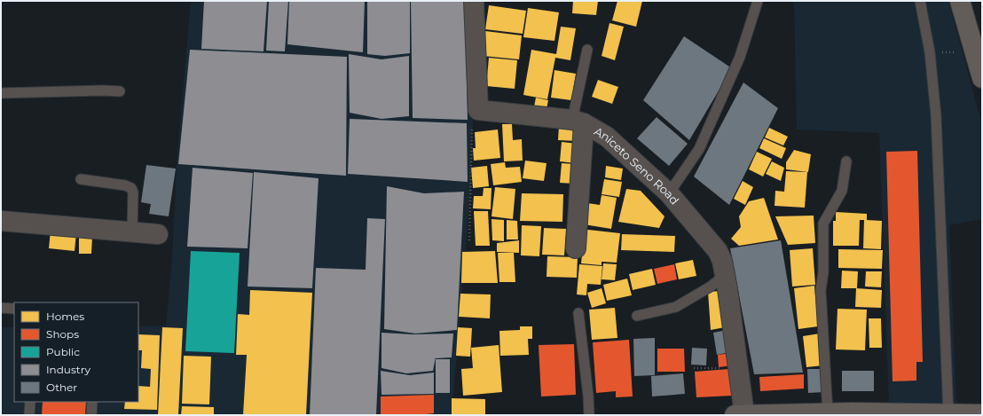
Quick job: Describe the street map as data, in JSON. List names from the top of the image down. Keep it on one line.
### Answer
{"streets":{"street":["Aniceto Seno Road"]},"legend":["Homes","Shops","Public","Industry","Other"]}
